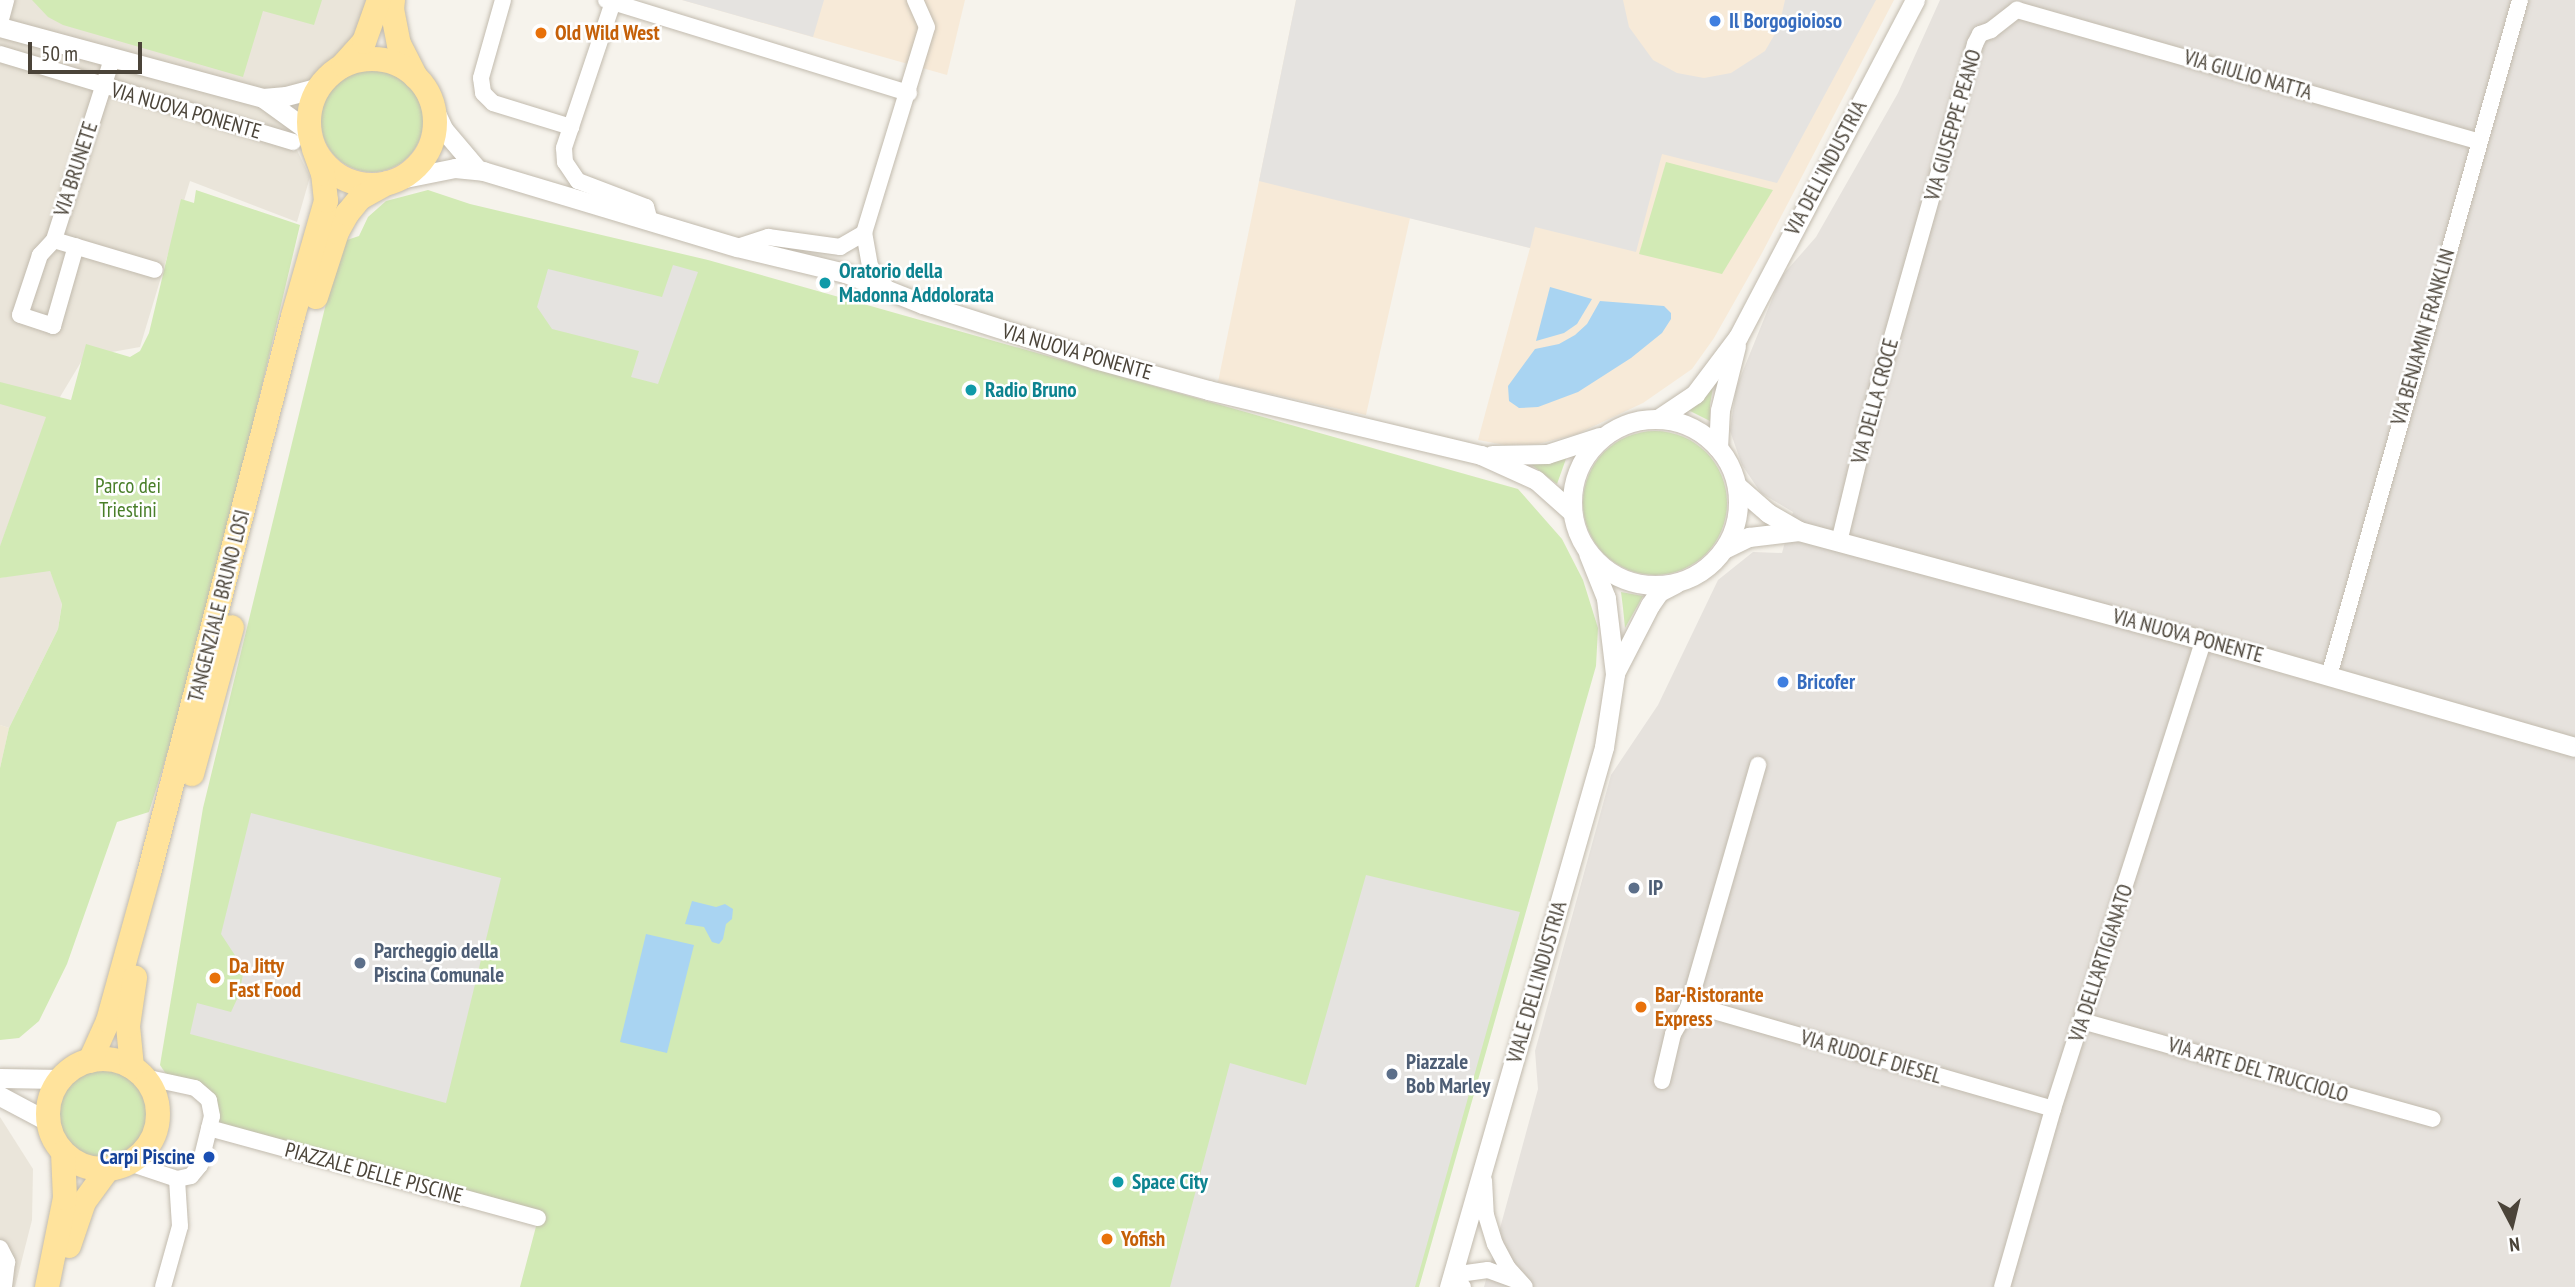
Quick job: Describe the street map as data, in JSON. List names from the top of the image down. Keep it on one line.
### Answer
{"streets":{"main road":["TANGENZIALE BRUNO LOSI"],"street":["VIA GIULIO NATTA","VIA NUOVA PONENTE","VIA GIUSEPPE PEANO","VIA DELL'INDUSTRIA","VIA BRUNETE","VIA BENJAMIN FRANKLIN","VIA DELLA CROCE","VIA DELL'ARTIGIANATO","VIALE DELL'INDUSTRIA","VIA RUDOLF DIESEL","VIA ARTE DEL TRUCCIOLO","PIAZZALE DELLE PISCINE"]},"crossings":[["VIA GIULIO NATTA","VIA GIUSEPPE PEANO"],["VIA GIULIO NATTA","VIA BENJAMIN FRANKLIN"],["VIA NUOVA PONENTE","VIA DELL'INDUSTRIA"],["VIA NUOVA PONENTE","VIA BRUNETE"],["VIA NUOVA PONENTE","VIA BENJAMIN FRANKLIN"],["VIA NUOVA PONENTE","VIA DELLA CROCE"],["VIA NUOVA PONENTE","TANGENZIALE BRUNO LOSI"],["VIA NUOVA PONENTE","VIA DELL'ARTIGIANATO"],["VIA NUOVA PONENTE","VIALE DELL'INDUSTRIA"],["VIA GIUSEPPE PEANO","VIA DELLA CROCE"],["VIA DELL'INDUSTRIA","VIALE DELL'INDUSTRIA"],["VIA DELL'ARTIGIANATO","VIA RUDOLF DIESEL"],["VIA DELL'ARTIGIANATO","VIA ARTE DEL TRUCCIOLO"]],"parks":["Parco dei Triestini"],"places":["Il Borgogioioso","Old Wild West","Oratorio della Madonna Addolorata","Radio Bruno","Bricofer","IP","Parcheggio della Piscina Comunale","Da Jitty Fast Food","Bar-Ristorante Express","Piazzale Bob Marley","Carpi Piscine","Space City","Yofish"],"scale_bar":"50 m","north":"bottom"}
